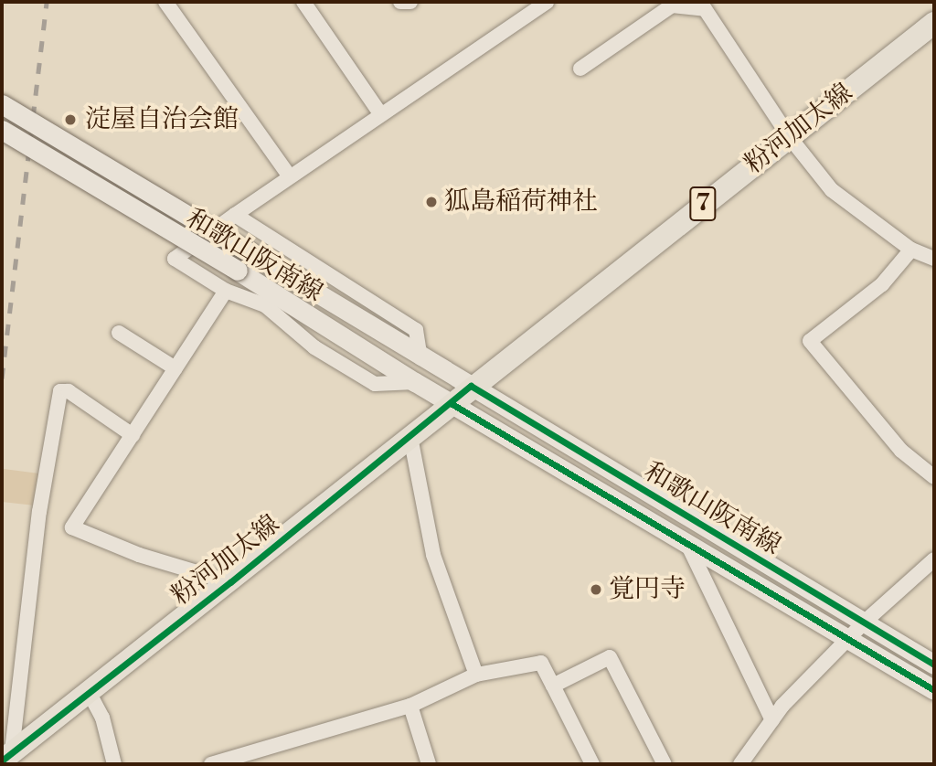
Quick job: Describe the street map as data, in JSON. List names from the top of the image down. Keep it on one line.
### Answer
{"streets":{"main road":["粉河加太線","7","和歌山阪南線"]},"crossings":[["粉河加太線","和歌山阪南線"]],"places":["淀屋自治会館","狐島稲荷神社","覚円寺"]}
